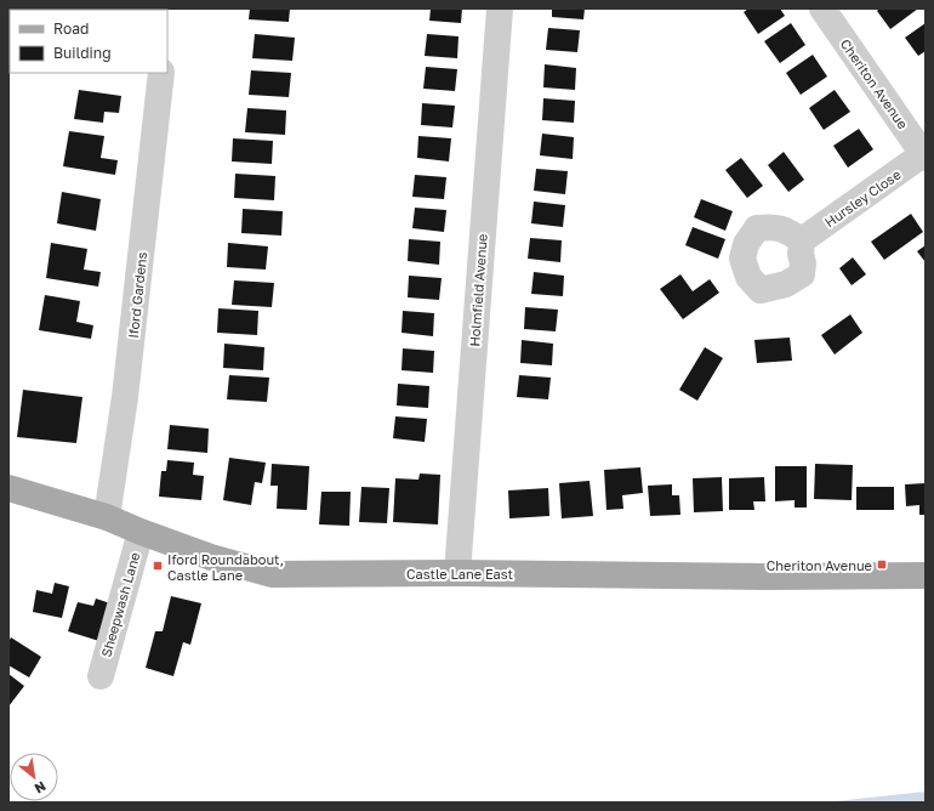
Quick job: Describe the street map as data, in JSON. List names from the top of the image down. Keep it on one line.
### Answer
{"streets":{"main road":["Castle Lane East"],"street":["Cheriton Avenue","Hursley Close","Holmfield Avenue","Iford Gardens","Sheepwash Lane"]},"crossings":[["Cheriton Avenue","Hursley Close"],["Holmfield Avenue","Castle Lane East"],["Iford Gardens","Castle Lane East"],["Castle Lane East","Sheepwash Lane"]],"places":{"transit":["Cheriton Avenue","Iford Roundabout, Castle Lane"]},"legend":["Road","Building"],"north":"bottom right"}
